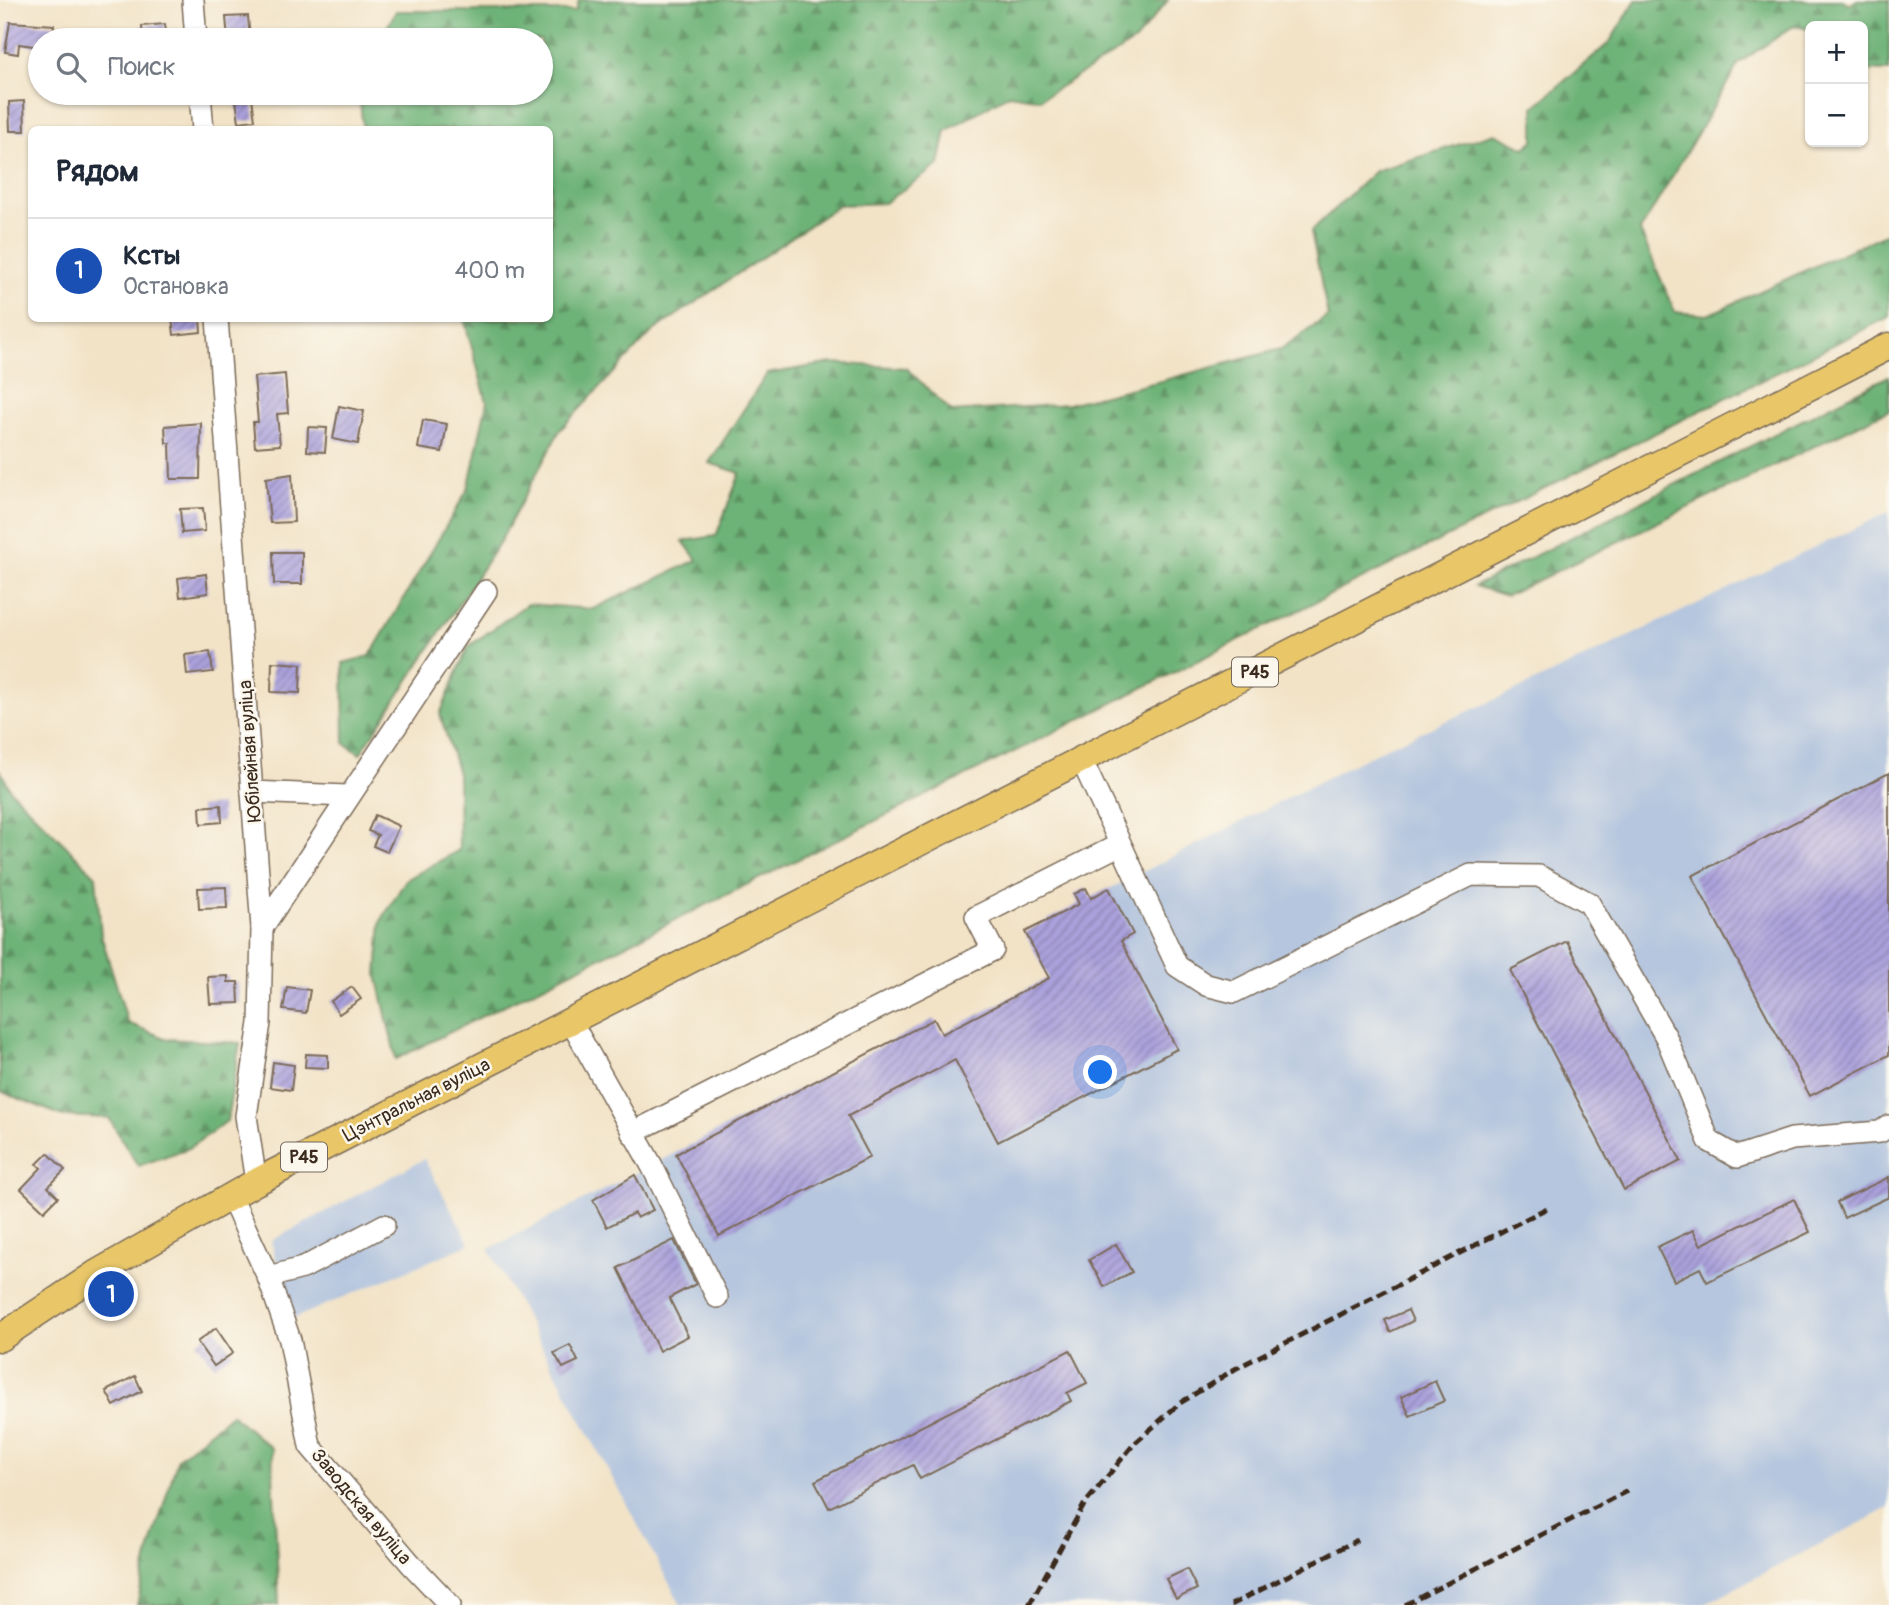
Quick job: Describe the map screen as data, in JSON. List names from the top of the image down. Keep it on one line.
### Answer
{"streets":{"main road":["Р45","Цэнтральная вуліца"],"street":["Юбілейная вуліца","Заводская вуліца"]},"crossings":[["Р45","Цэнтральная вуліца"],["Юбілейная вуліца","Цэнтральная вуліца"],["Цэнтральная вуліца","Заводская вуліца"]],"page":{"map_buttons":["+","−"],"search":"Поиск","heading":"Рядом","list":[{"mark":"1","name":"Ксты","note":"Остановка","value":"400 m"}],"pins":"1"}}
